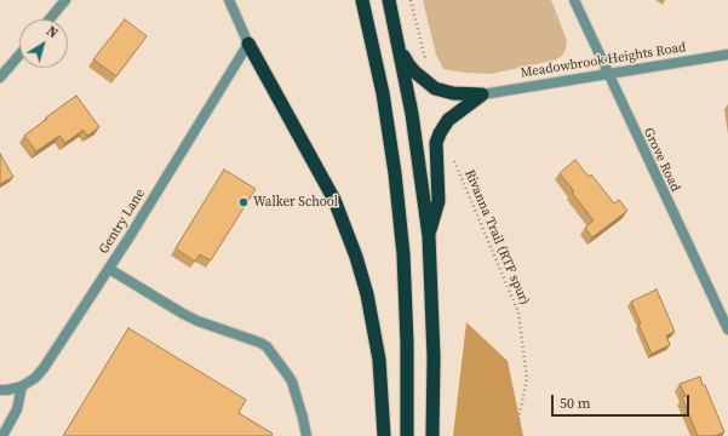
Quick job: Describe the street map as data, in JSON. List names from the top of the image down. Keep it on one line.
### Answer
{"streets":{"street":["Meadowbrook Heights Road","Grove Road","Gentry Lane"],"path":["Rivanna Trail (RTF spur)"]},"crossings":[["Meadowbrook Heights Road","Grove Road"]],"places":["Walker School"],"scale_bar":"50 m","north":"top right"}
